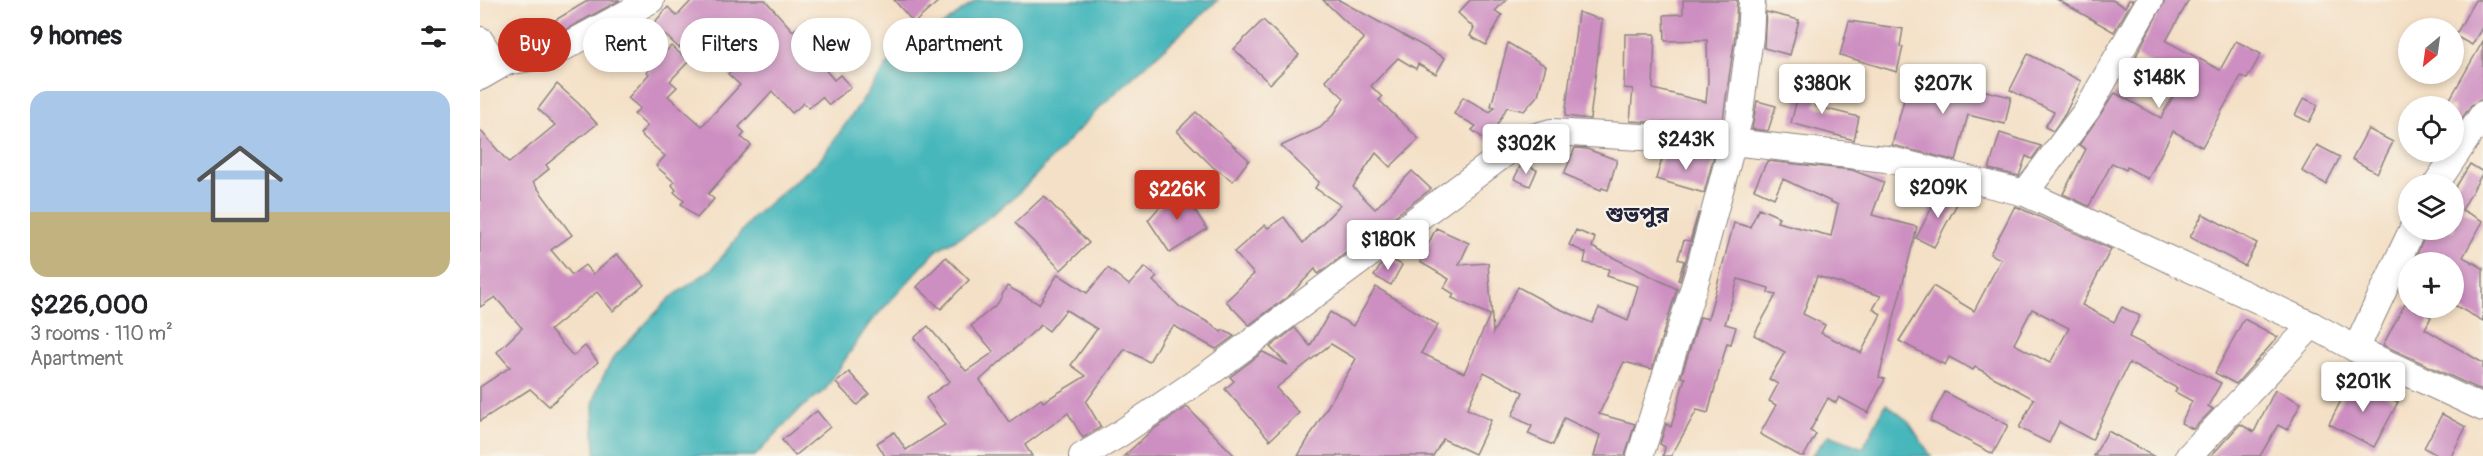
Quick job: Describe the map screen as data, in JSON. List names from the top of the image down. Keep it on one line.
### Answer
{"districts":["শুভপুর"],"north":"bottom left","page":{"heading":"9 homes","map_buttons":"+","chip":["Buy","Rent","Filters","New","Apartment"],"price":["$148K","$380K","$207K","$243K","$302K","$209K","$226K","$180K","$201K"],"list":[{"name":"$226,000","note":"3 rooms · 110 m² · Apartment"}]}}
